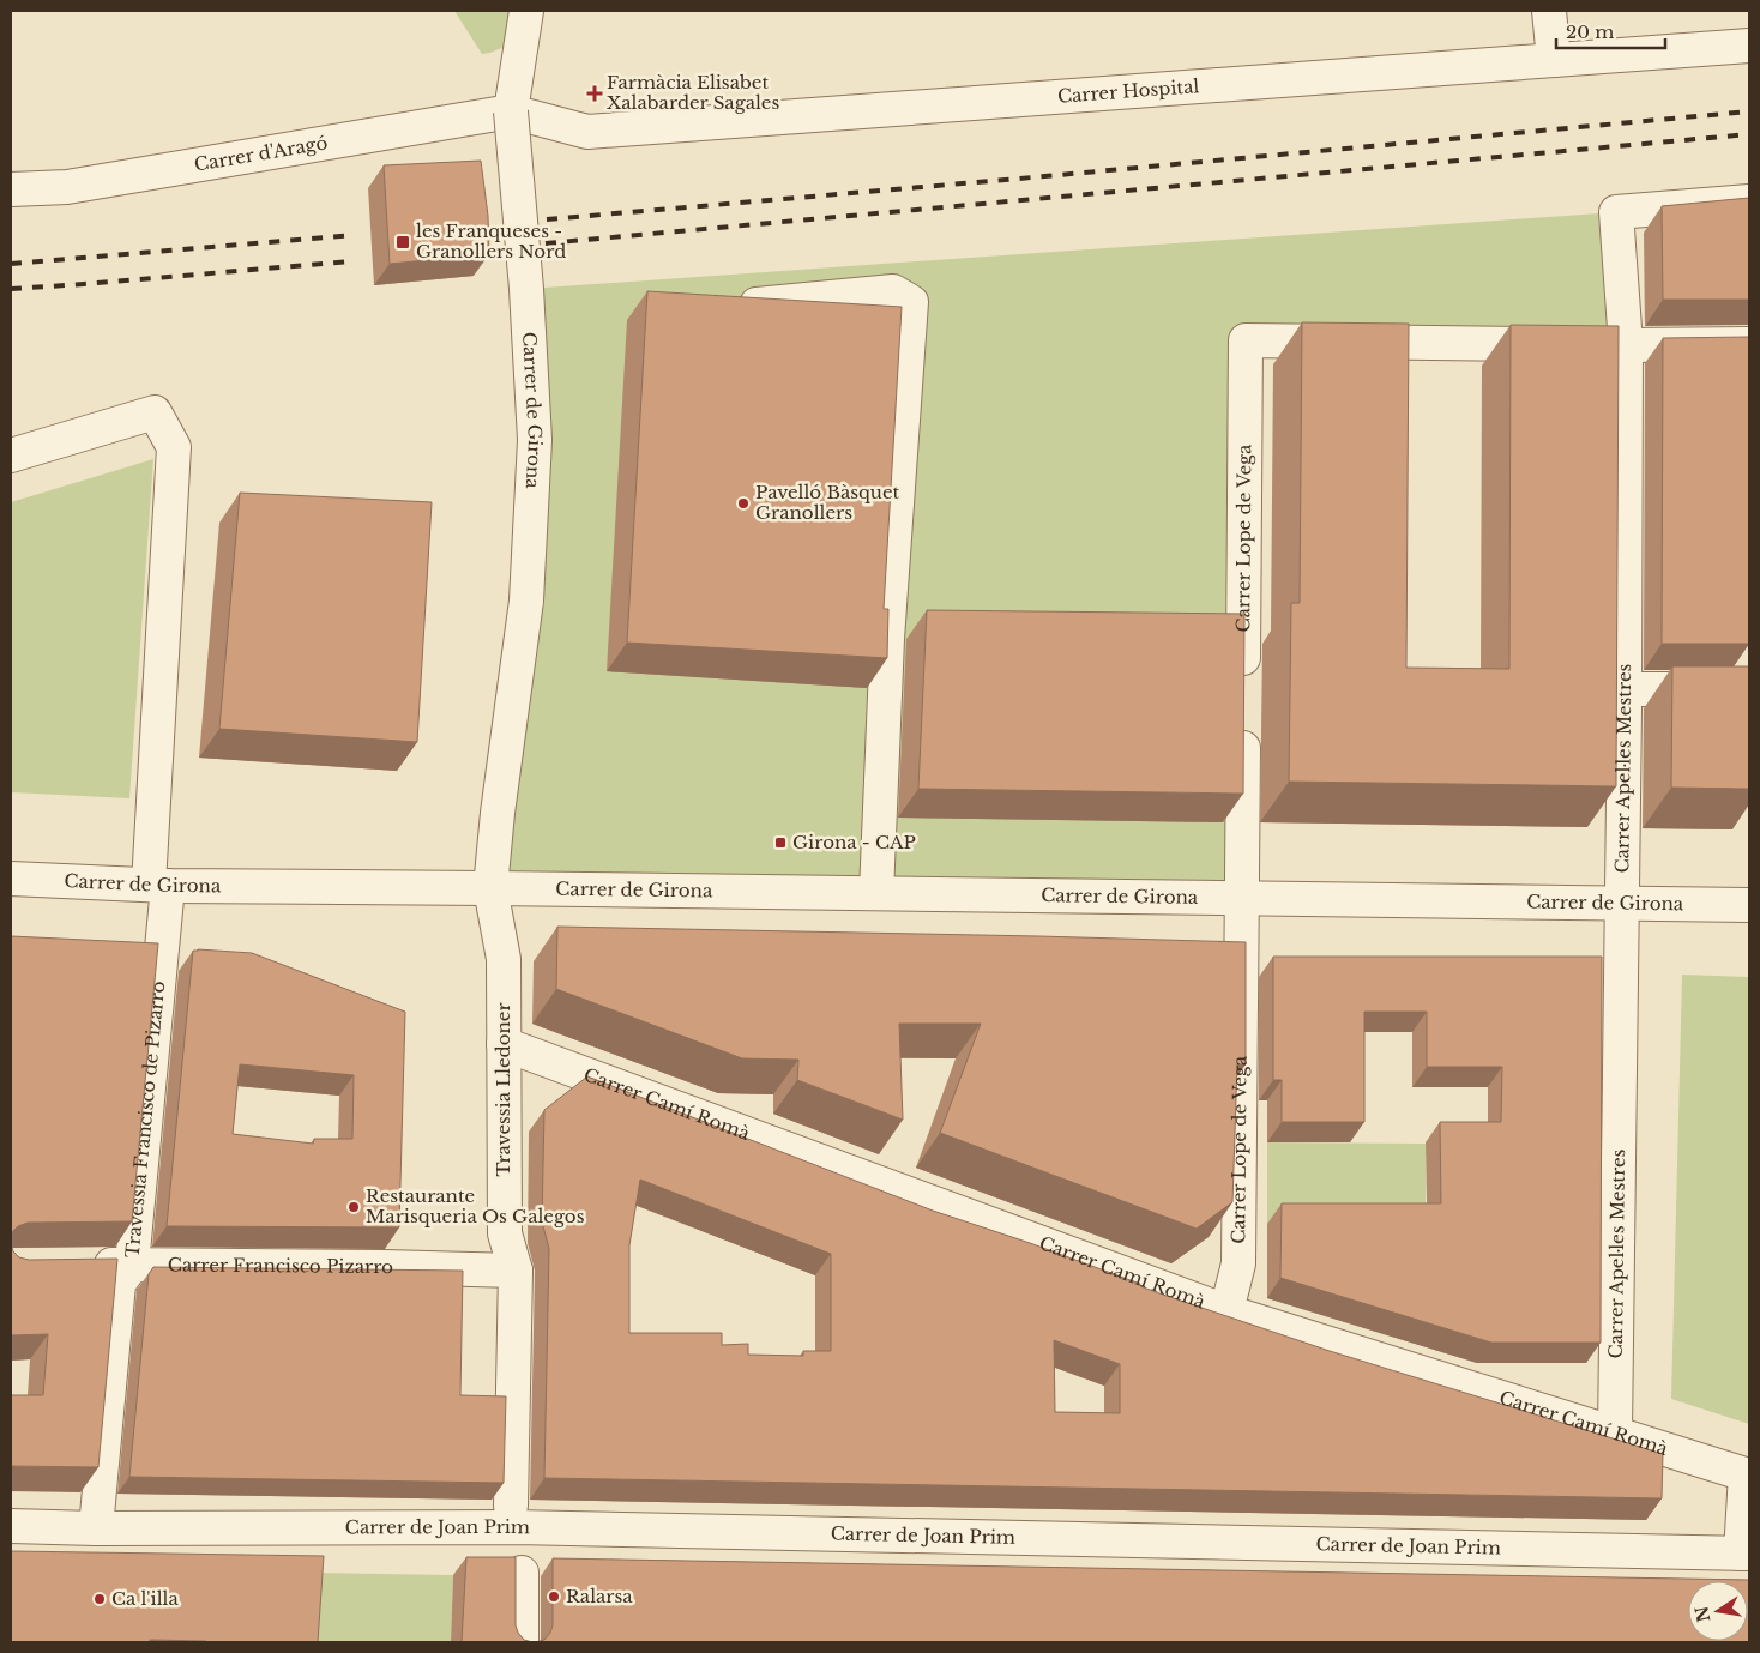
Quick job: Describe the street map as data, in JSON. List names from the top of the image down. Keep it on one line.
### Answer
{"streets":{"street":["Carrer Hospital","Carrer d'Aragó","Carrer de Girona","Carrer Lope de Vega","Carrer Apel·les Mestres","Travessia Lledoner","Carrer Camí Romà","Travessia Francisco de Pizarro","Carrer Francisco Pizarro","Carrer de Joan Prim"]},"crossings":[["Carrer Hospital","Carrer d'Aragó"],["Carrer Hospital","Carrer de Girona"],["Carrer d'Aragó","Carrer de Girona"],["Carrer de Girona","Carrer Lope de Vega"],["Carrer de Girona","Carrer Apel·les Mestres"],["Carrer de Girona","Travessia Lledoner"],["Carrer de Girona","Travessia Francisco de Pizarro"],["Carrer Lope de Vega","Carrer Apel·les Mestres"],["Carrer Lope de Vega","Carrer Camí Romà"],["Carrer Apel·les Mestres","Carrer Camí Romà"],["Travessia Lledoner","Carrer Camí Romà"],["Travessia Lledoner","Carrer Francisco Pizarro"],["Travessia Francisco de Pizarro","Carrer Francisco Pizarro"],["Travessia Francisco de Pizarro","Carrer de Joan Prim"]],"places":{"health":["Farmàcia Elisabet Xalabarder Sagales"],"transit":["les Franqueses - Granollers Nord","Girona - CAP"],"other":["Pavelló Bàsquet Granollers","Restaurante Marisqueria Os Galegos","Ralarsa","Ca l'illa"]},"scale_bar":"20 m","north":"left"}
